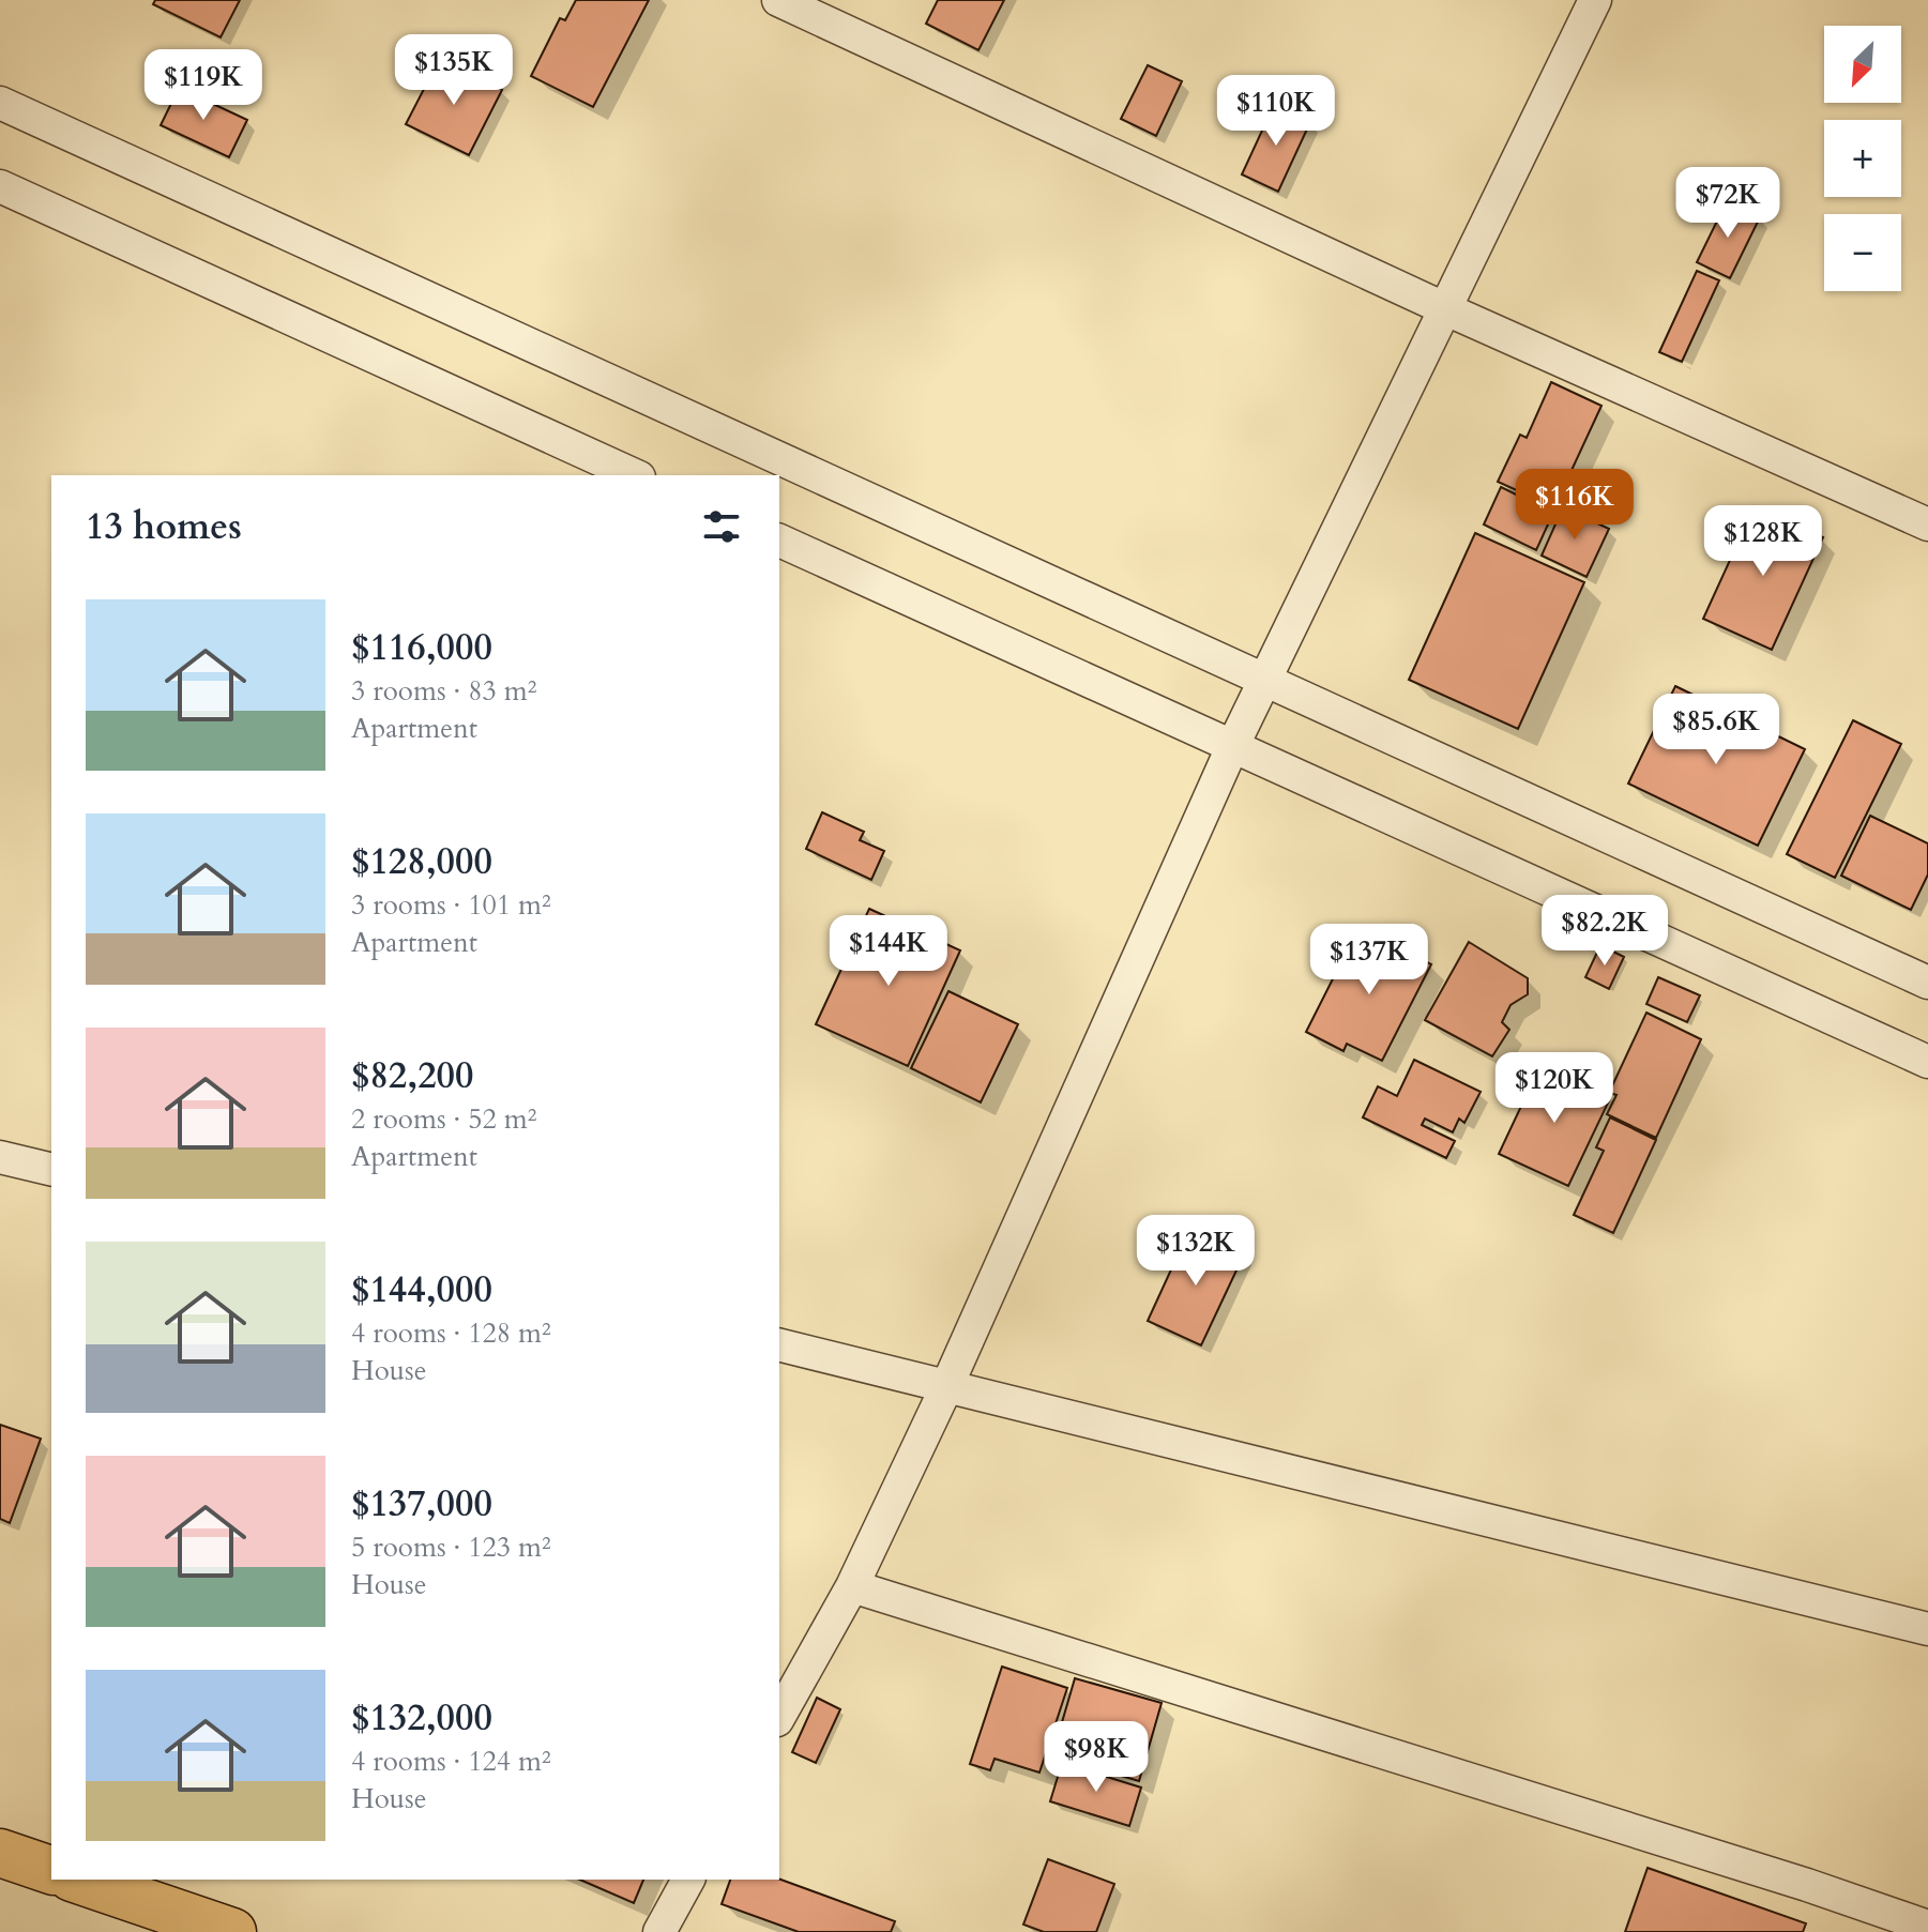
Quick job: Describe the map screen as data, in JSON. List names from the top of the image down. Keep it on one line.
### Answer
{"north":"bottom left","page":{"map_buttons":["+","−"],"price":["$135K","$119K","$110K","$72K","$116K","$128K","$85.6K","$82.2K","$144K","$137K","$120K","$132K","$98K"],"heading":"13 homes","list":[{"name":"$116,000","note":"3 rooms · 83 m² · Apartment"},{"name":"$128,000","note":"3 rooms · 101 m² · Apartment"},{"name":"$82,200","note":"2 rooms · 52 m² · Apartment"},{"name":"$144,000","note":"4 rooms · 128 m² · House"},{"name":"$137,000","note":"5 rooms · 123 m² · House"},{"name":"$132,000","note":"4 rooms · 124 m² · House"}]}}
